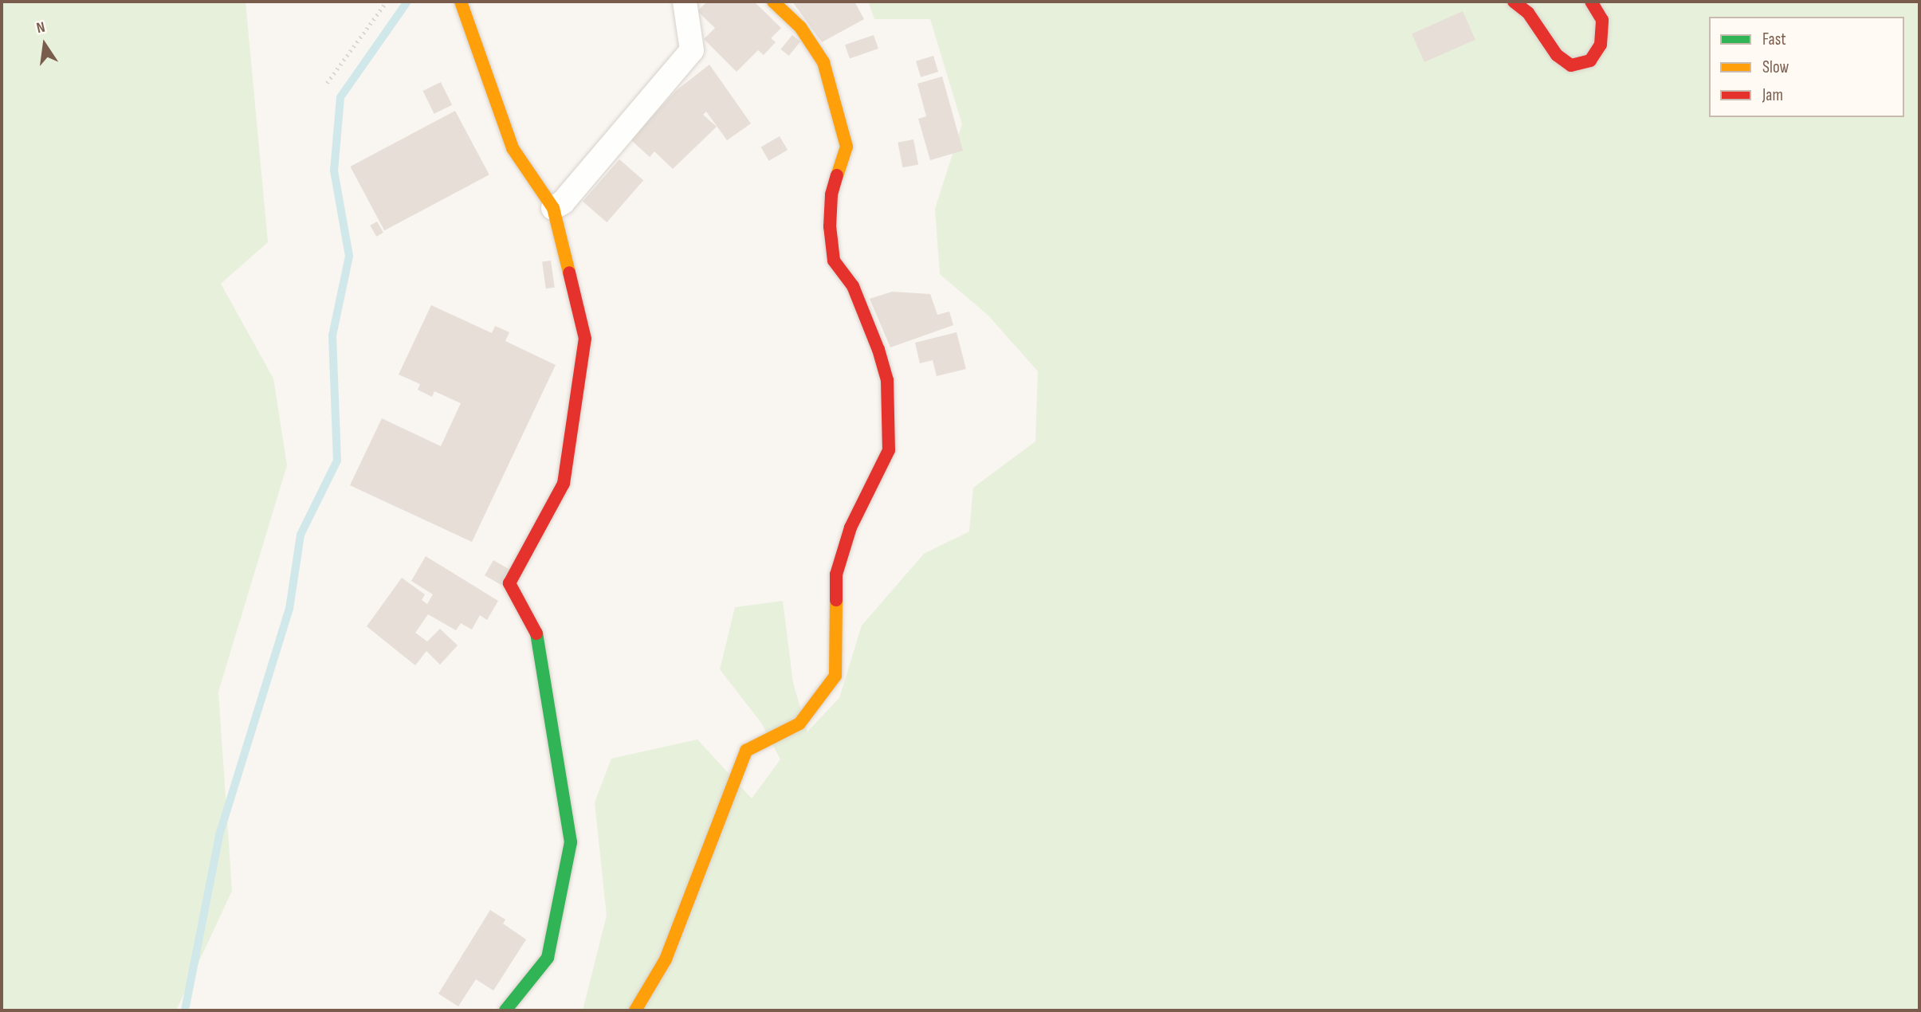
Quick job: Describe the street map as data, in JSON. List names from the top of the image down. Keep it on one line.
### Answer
{"legend":["Fast","Slow","Jam"],"north":"top"}
